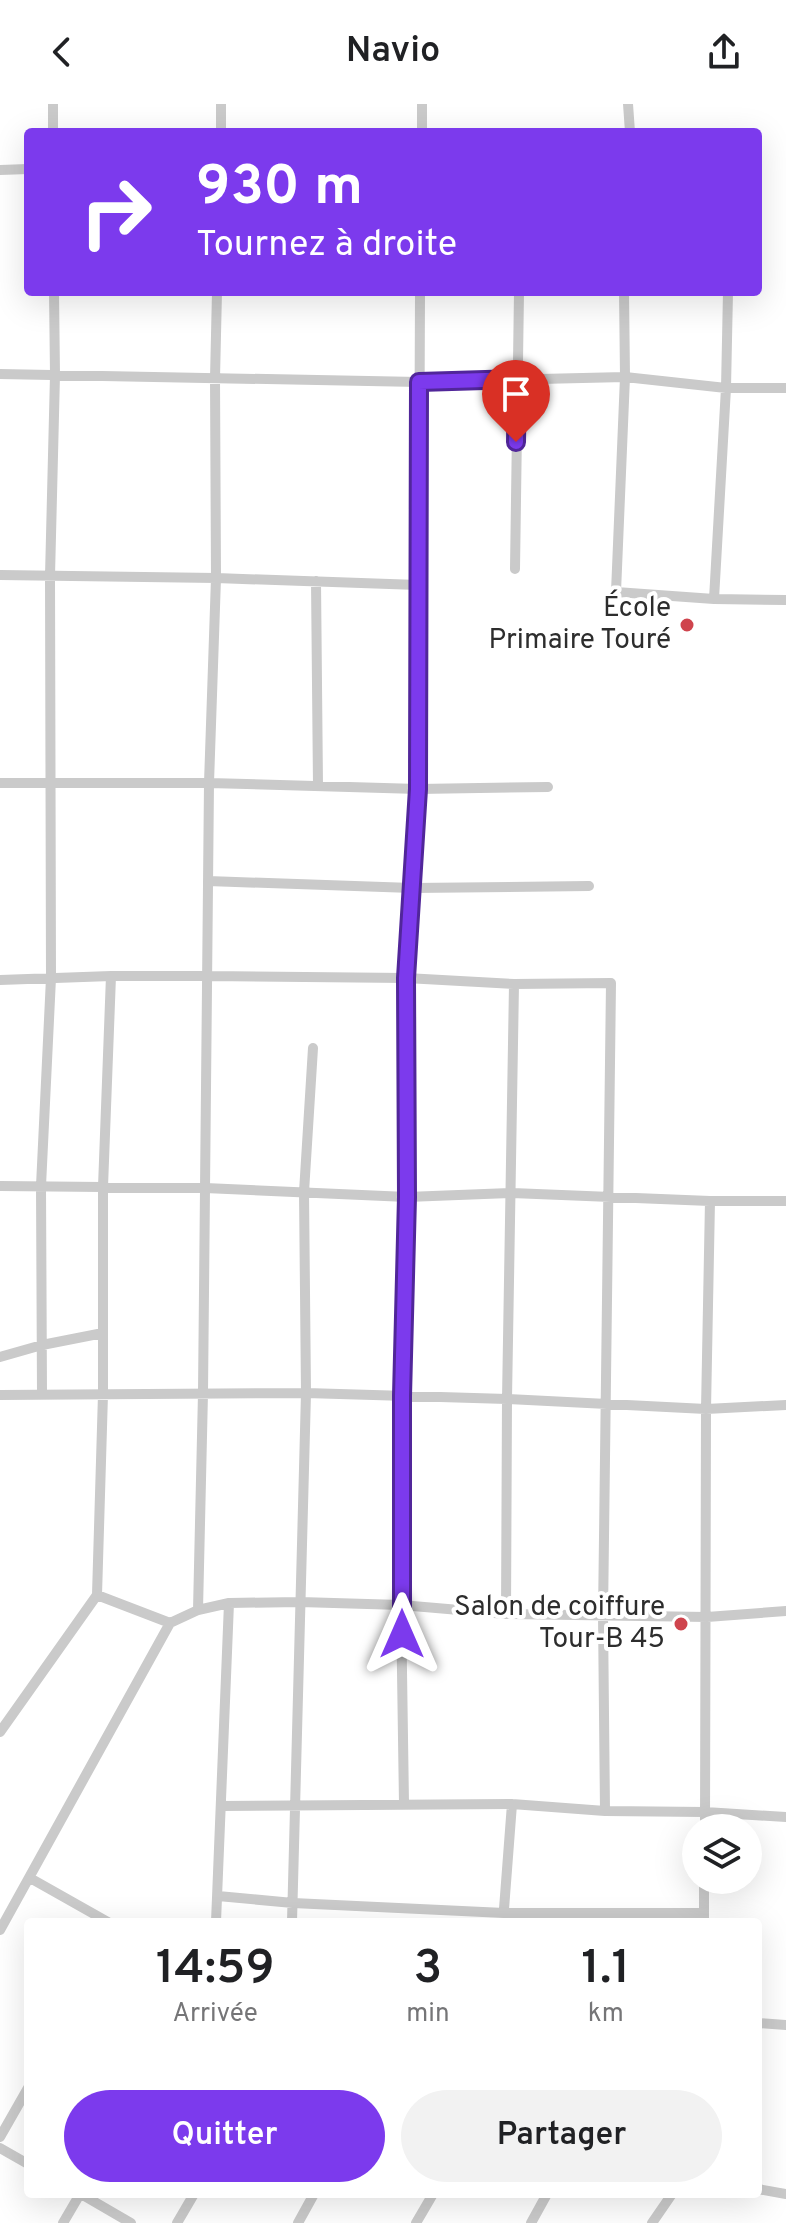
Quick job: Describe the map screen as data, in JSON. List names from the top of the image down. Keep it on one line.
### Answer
{"places":["École Primaire Touré","Salon de coiffure Tour-B 45"],"page":{"header":"Navio","turn":["930 m","Tournez à droite"],"eta":["14:59","Arrivée","3","min","1.1","km"],"buttons":["Quitter","Partager"]}}
